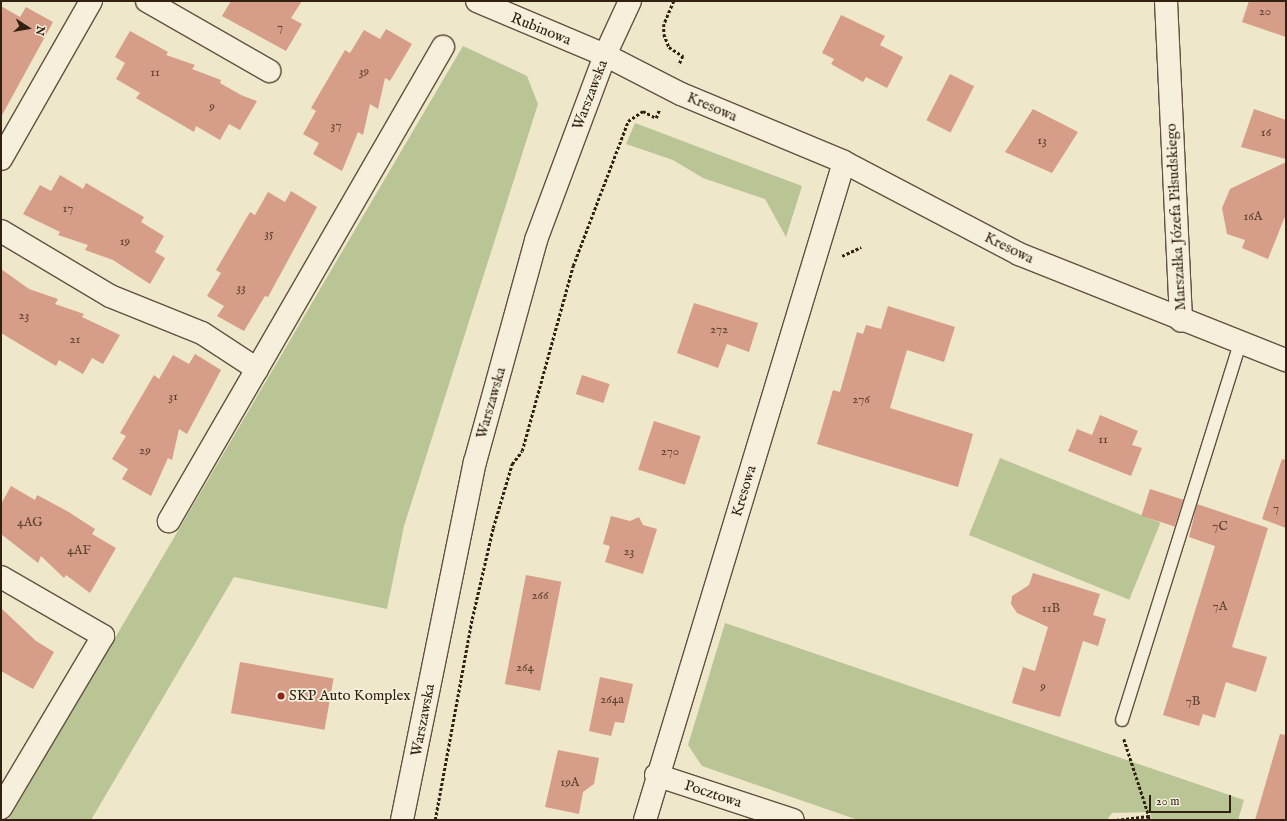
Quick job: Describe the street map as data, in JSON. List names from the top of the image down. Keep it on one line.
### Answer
{"streets":{"street":["Rubinowa","Warszawska","Kresowa","Marszałka Józefa Piłsudskiego","Pocztowa"]},"crossings":[["Rubinowa","Warszawska"],["Rubinowa","Kresowa"],["Warszawska","Kresowa"],["Kresowa","Marszałka Józefa Piłsudskiego"],["Kresowa","Pocztowa"]],"places":["SKP Auto Komplex"],"house_numbers":["20","7","39","11","9","37","16","13","17","16A","35","19","33","23","272","21","31","276","11","29","270","7","4AG","7C","4AF","23","266","7A","11B","264","9","264a","7B","19A"],"scale_bar":"20 m","north":"right"}
